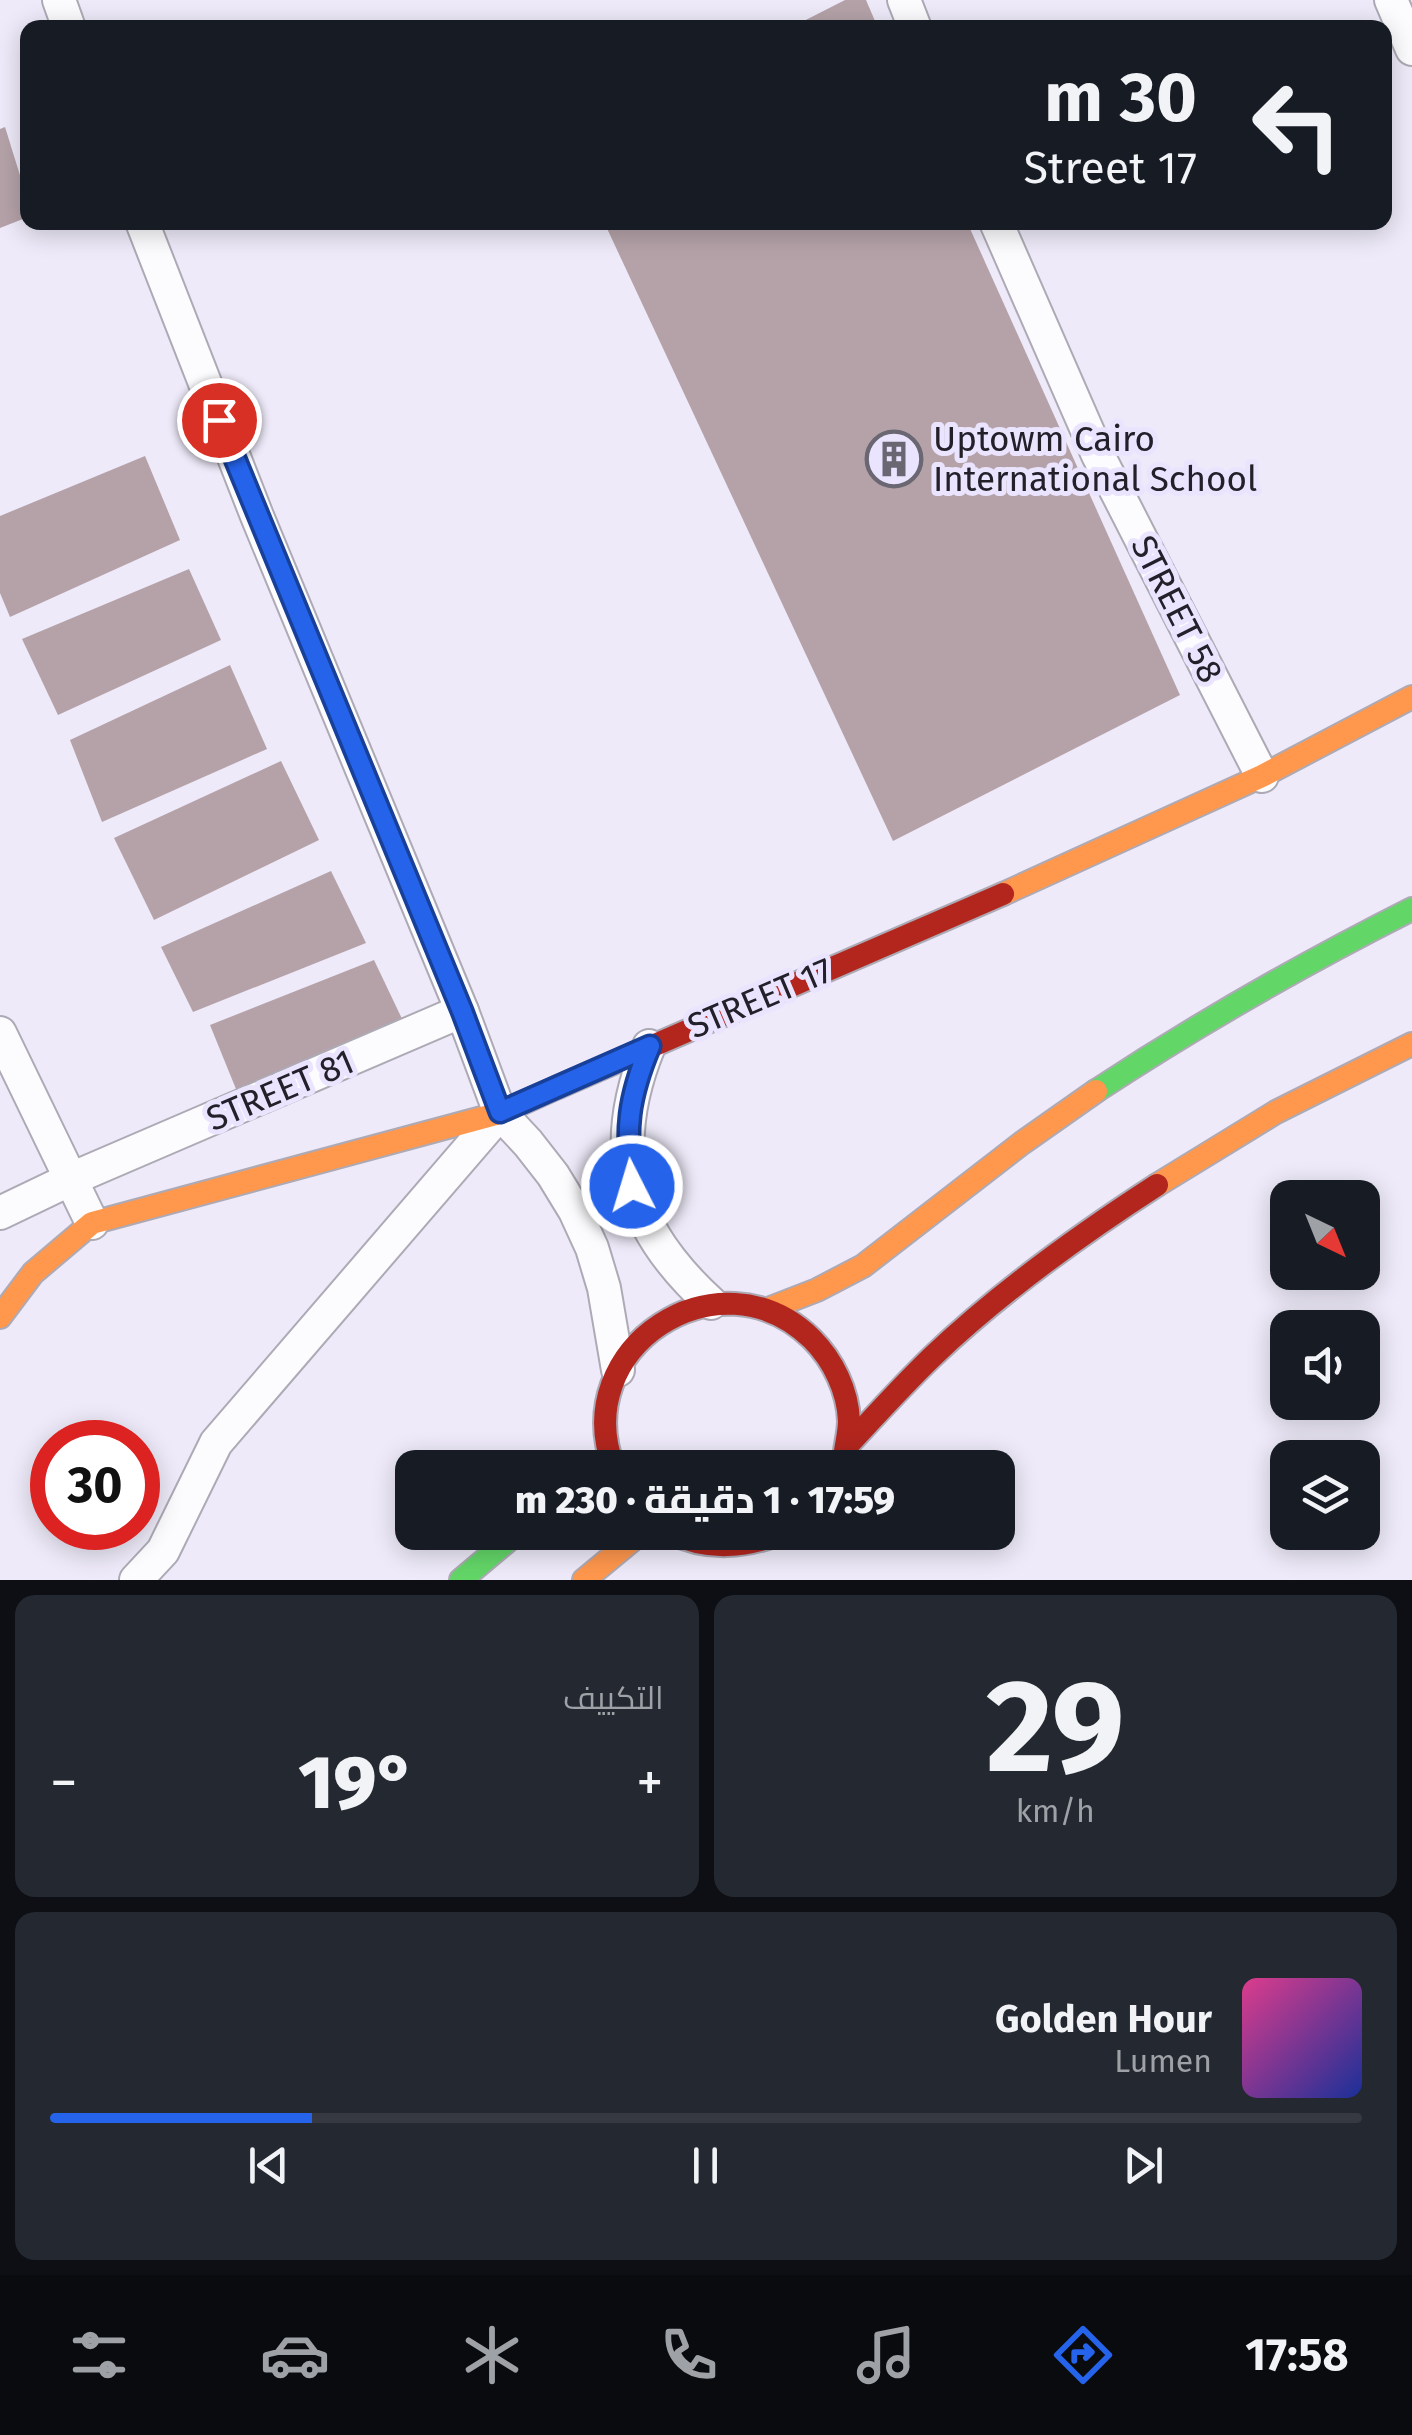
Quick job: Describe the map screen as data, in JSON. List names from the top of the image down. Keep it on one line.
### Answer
{"streets":{"main road":["STREET 17"],"street":["STREET 58","STREET 81"]},"crossings":[["STREET 58","STREET 17"]],"places":{"building":["Uptowm Cairo International School"]},"north":"bottom right","page":{"turn":["30 m","Street 17"],"limit":"30","trip":"17:59 · 1 دقيقة · 230 m","tile":[["29","km/h"],"التكييف"],"heat":["−","19°","+"],"song":["Golden Hour","Lumen"],"tabs":"17:58"}}
